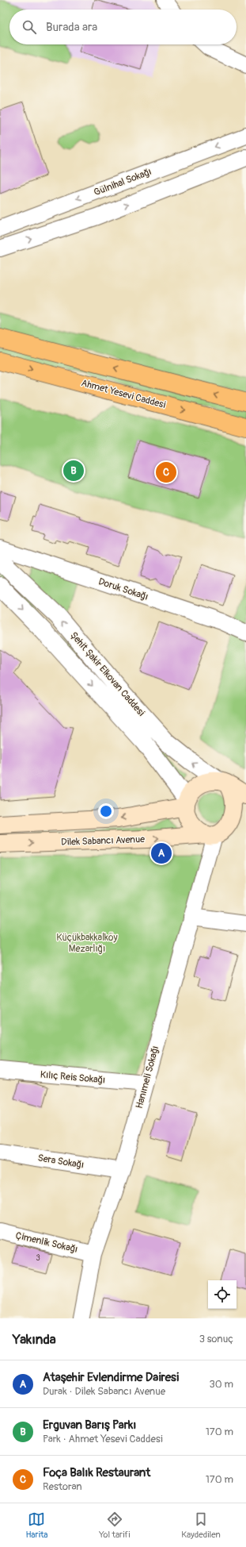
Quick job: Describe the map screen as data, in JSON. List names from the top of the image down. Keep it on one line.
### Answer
{"streets":{"main road":["Ahmet Yesevi Caddesi","Dilek Sabancı Avenue"],"street":["Gülnihal Sokağı","Doruk Sokağı","Şehit Şakir Elkovan Caddesi","Kılıç Reis Sokağı","Hanımeli Sokağı","Sera Sokağı","Çimenlik Sokağı"]},"crossings":[["Şehit Şakir Elkovan Caddesi","Dilek Sabancı Avenue"],["Şehit Şakir Elkovan Caddesi","Hanımeli Sokağı"],["Dilek Sabancı Avenue","Hanımeli Sokağı"],["Kılıç Reis Sokağı","Hanımeli Sokağı"],["Hanımeli Sokağı","Sera Sokağı"],["Hanımeli Sokağı","Çimenlik Sokağı"]],"parks":["Küçükbakkalköy Mezarlığı"],"house_numbers":["3"],"page":{"search":"Burada ara","pins":["B","C","A"],"heading":["Yakında","3 sonuç"],"list":[{"mark":"A","name":"Ataşehir Evlendirme Dairesi","note":"Durak · Dilek Sabancı Avenue","value":"30 m"},{"mark":"B","name":"Erguvan Barış Parkı","note":"Park · Ahmet Yesevi Caddesi","value":"170 m"},{"mark":"C","name":"Foça Balık Restaurant","note":"Restoran","value":"170 m"}],"nav":["Harita","Yol tarifi","Kaydedilen"]}}
